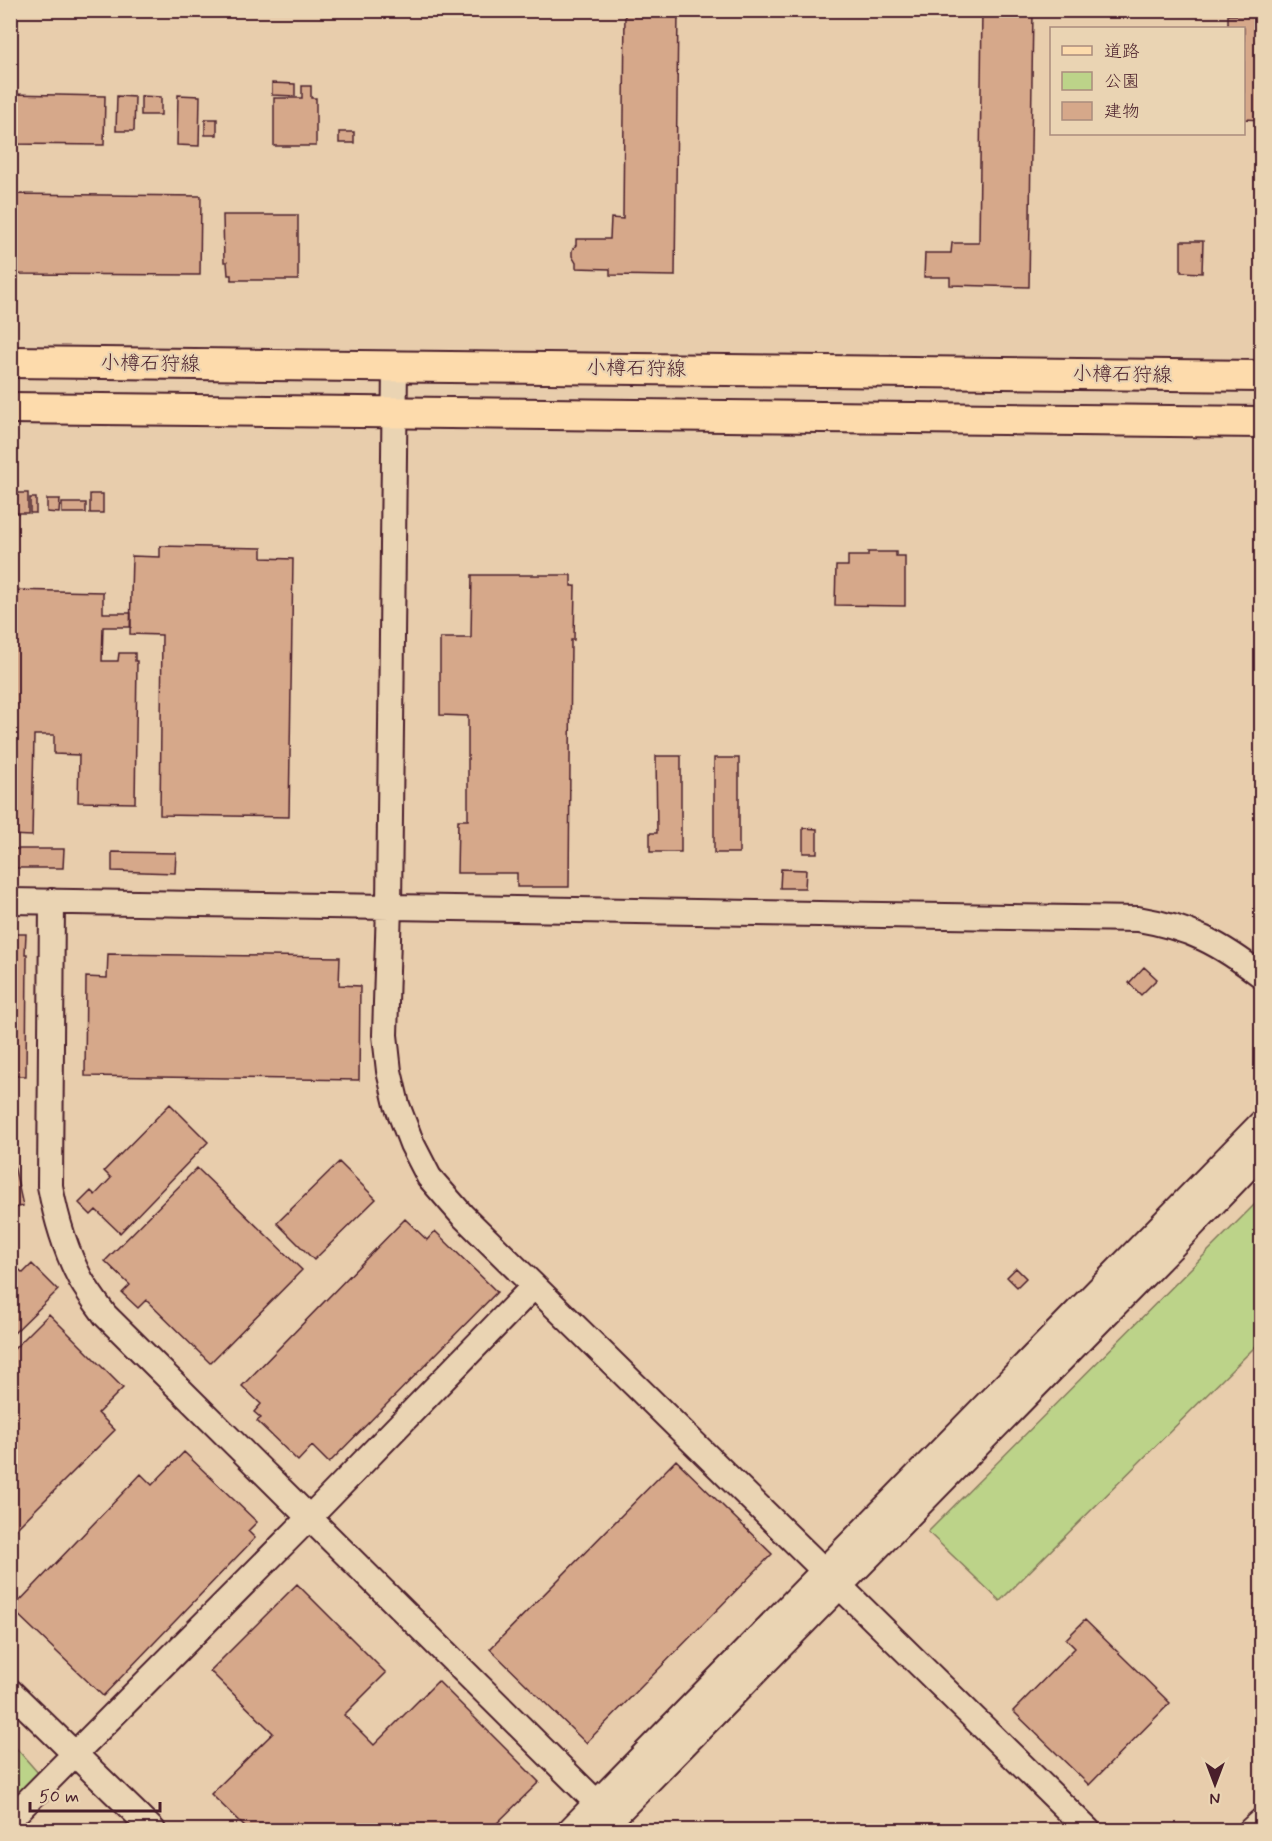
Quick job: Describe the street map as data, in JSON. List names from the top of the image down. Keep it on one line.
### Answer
{"streets":{"main road":["小樽石狩線"]},"legend":["道路","公園","建物"],"scale_bar":"50 m","north":"bottom"}
